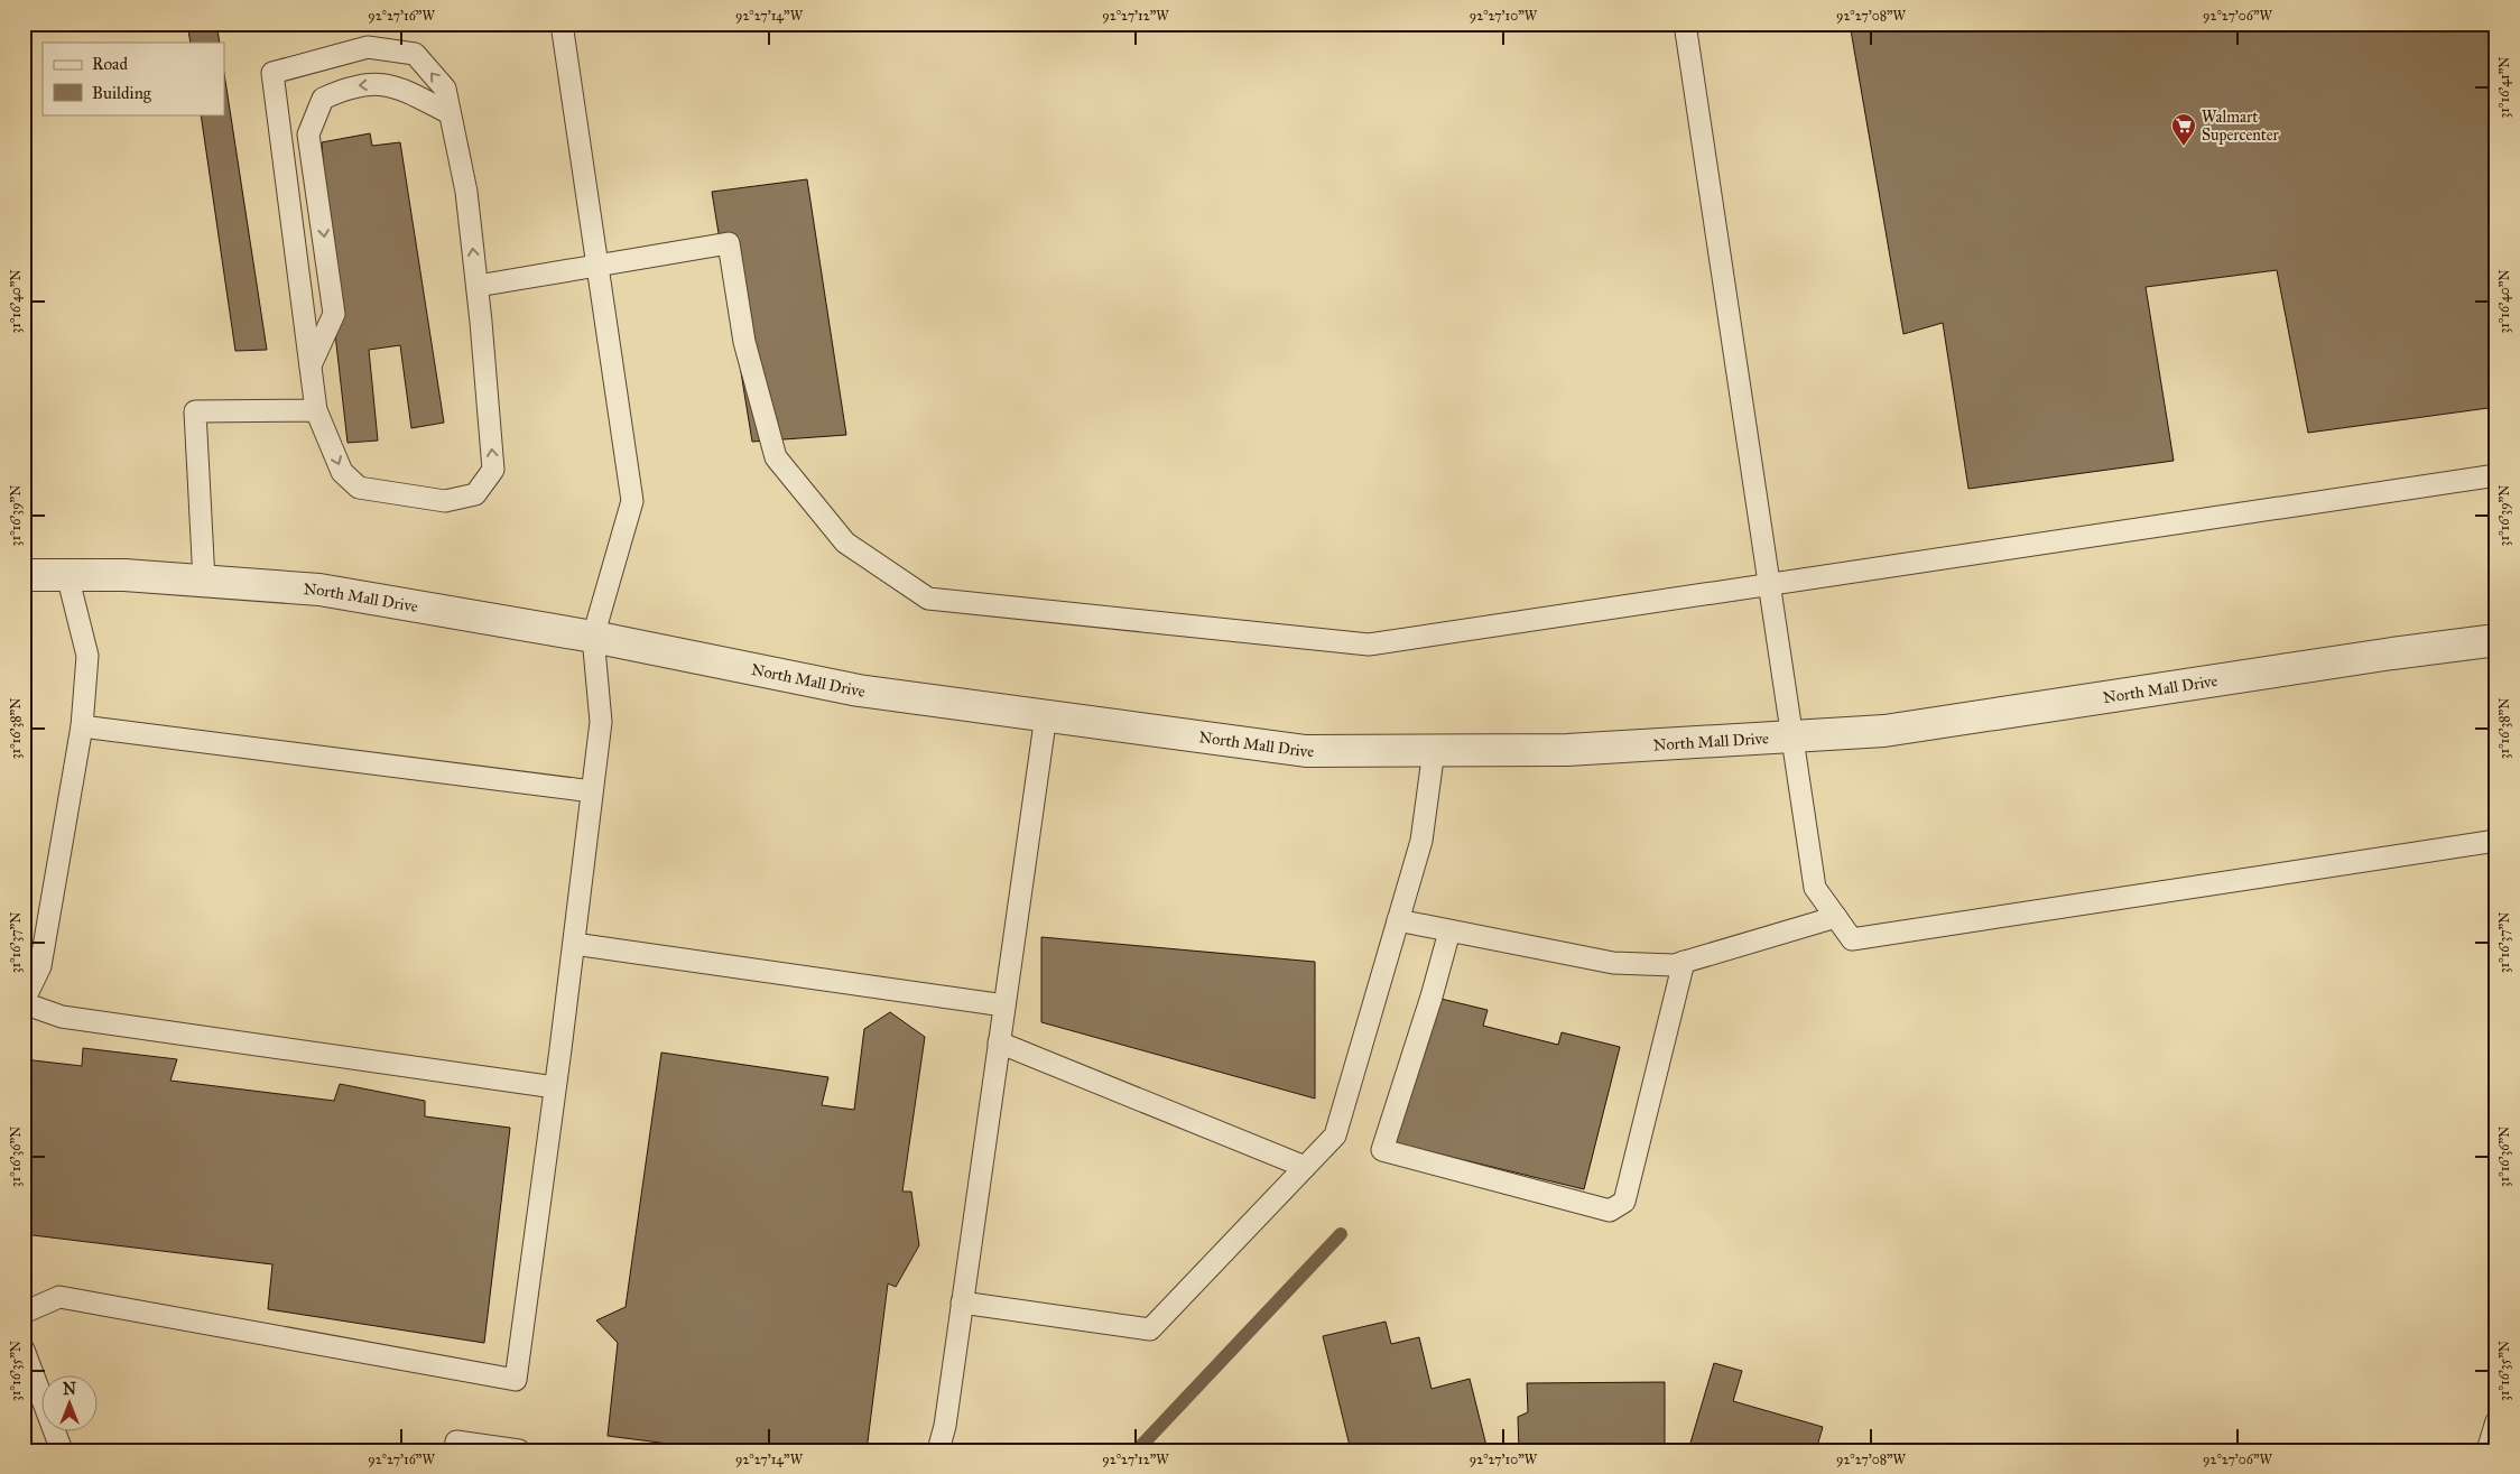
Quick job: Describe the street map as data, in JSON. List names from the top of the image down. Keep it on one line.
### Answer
{"streets":{"street":["North Mall Drive"]},"places":{"supermarket":["Walmart Supercenter"]},"legend":["Road","Building"],"north":"top","coordinates":["92°27'16\"W","92°27'14\"W","92°27'12\"W","92°27'10\"W","92°27'08\"W","92°27'06\"W","31°16'41\"N","31°16'40\"N","31°16'39\"N","31°16'38\"N","31°16'37\"N","31°16'36\"N","31°16'35\"N"]}
